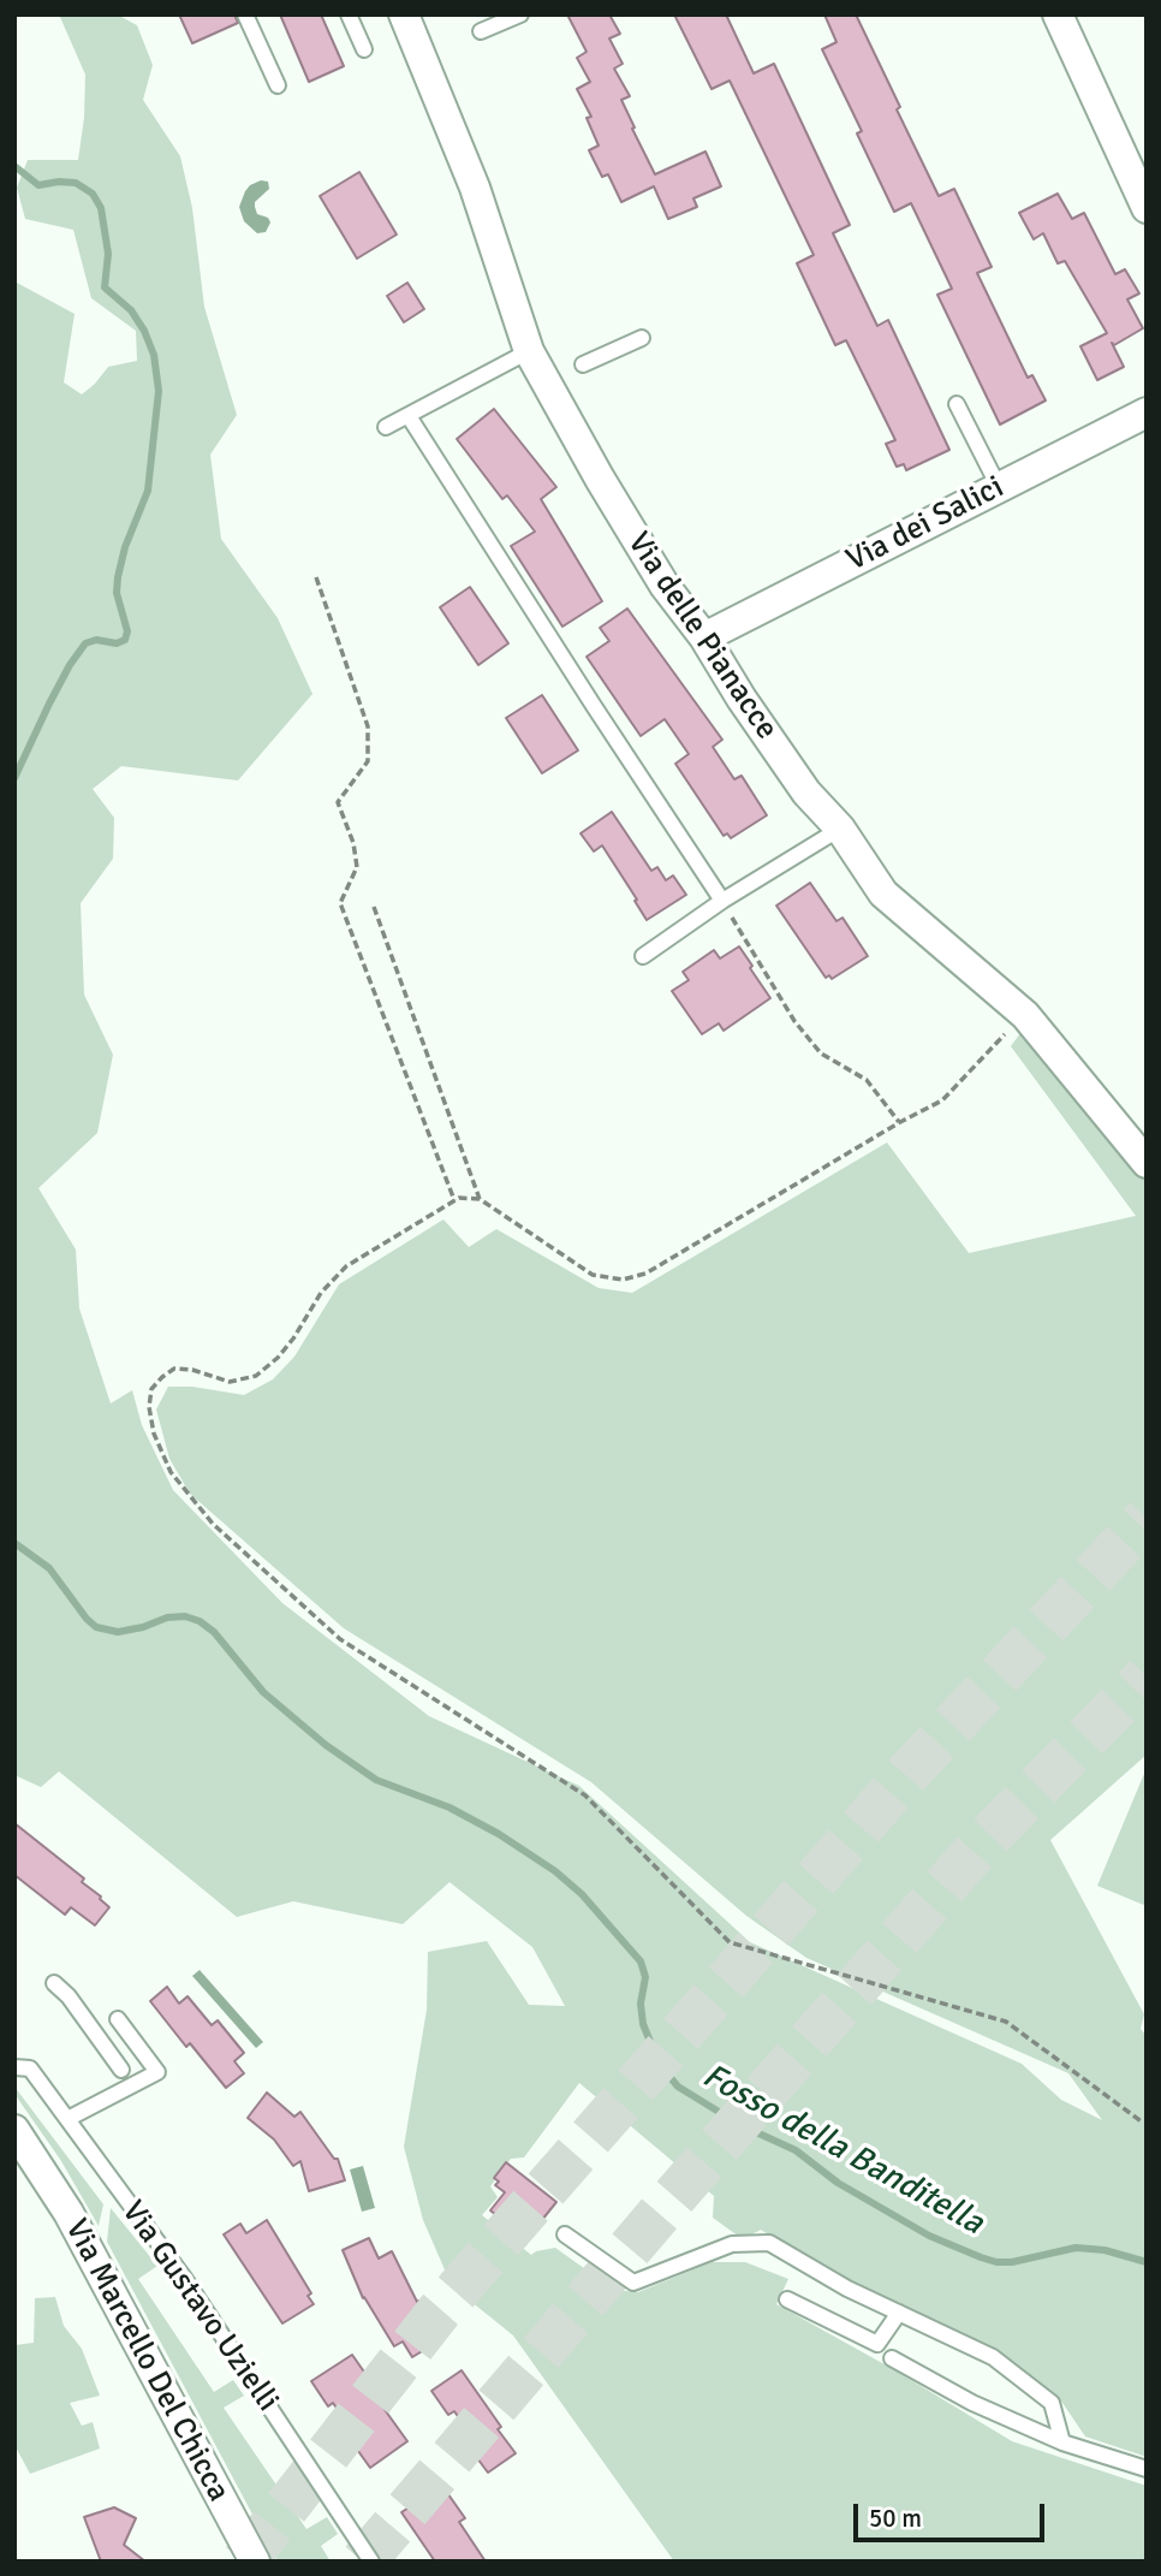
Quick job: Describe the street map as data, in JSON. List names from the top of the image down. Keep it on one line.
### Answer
{"streets":{"street":["Via dei Salici","Via delle Pianacce","Via Marcello Del Chicca"],"lane":["Via Gustavo Uzielli"]},"crossings":[["Via dei Salici","Via delle Pianacce"]],"water":["Fosso della Banditella"],"scale_bar":"50 m"}
